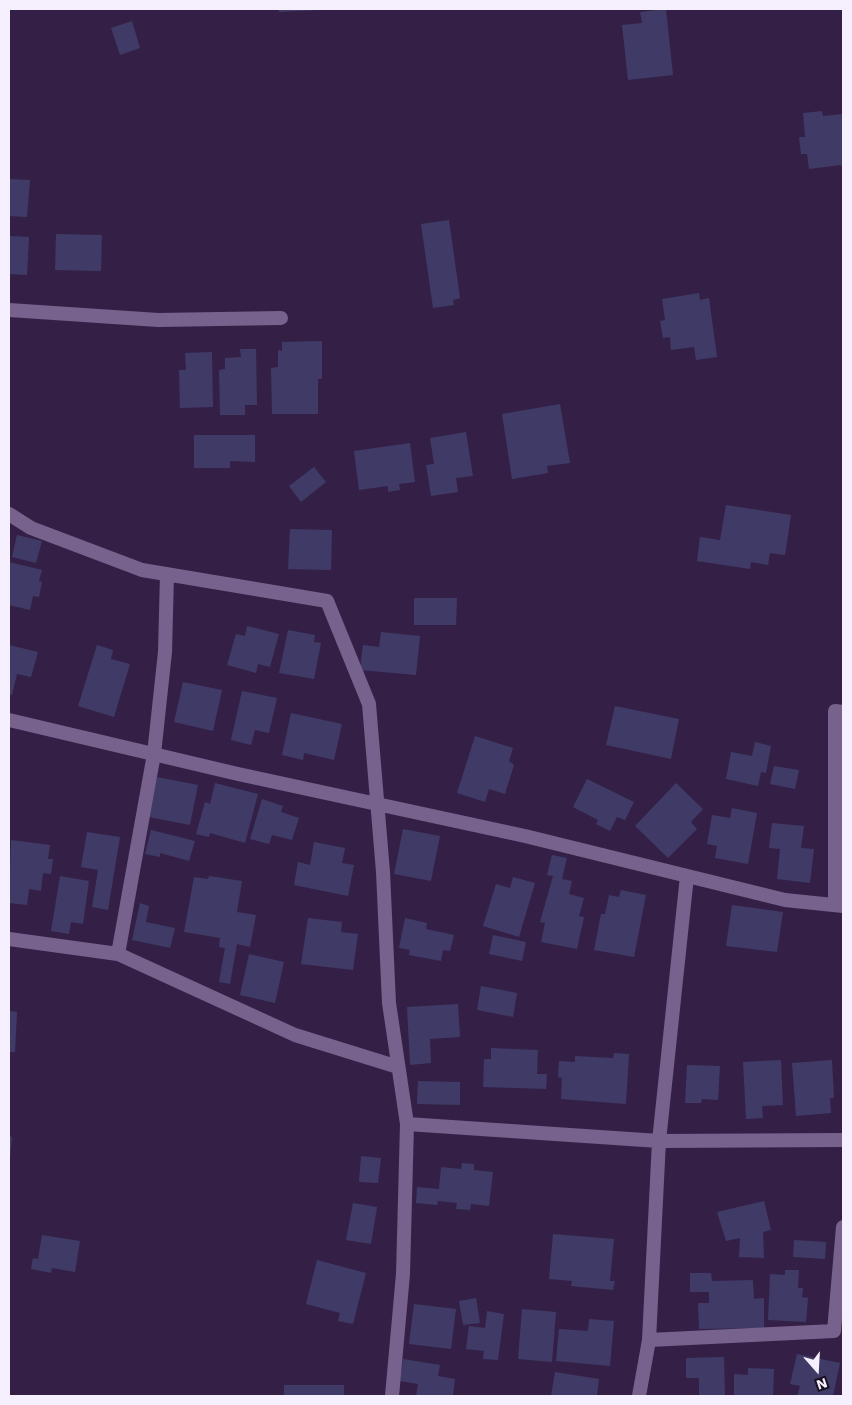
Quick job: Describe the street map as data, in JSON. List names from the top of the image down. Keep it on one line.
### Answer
{"north":"bottom"}
